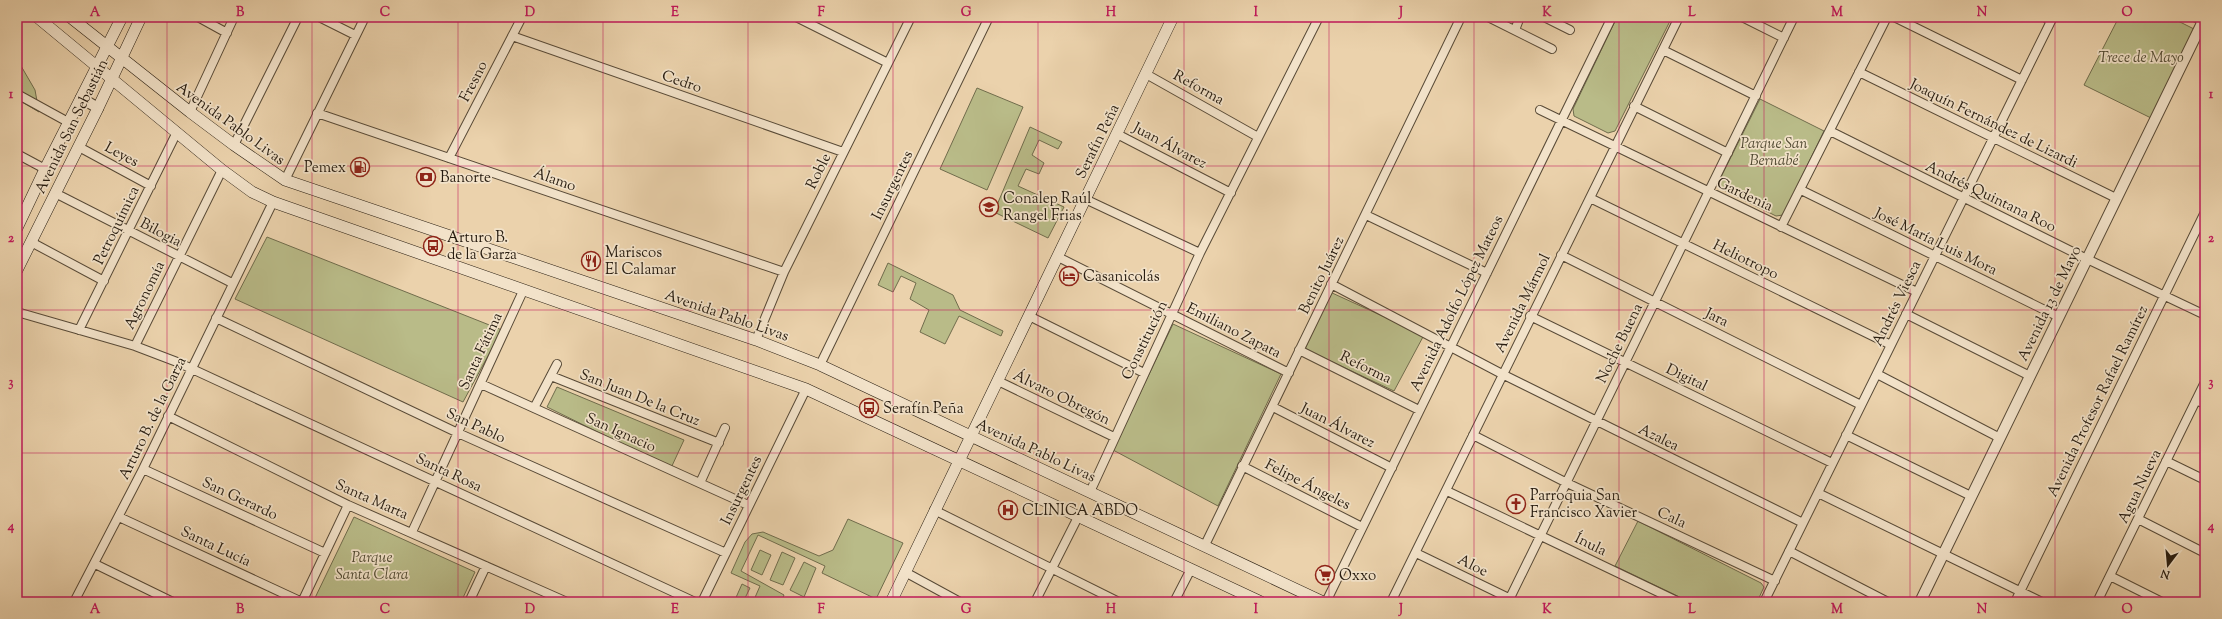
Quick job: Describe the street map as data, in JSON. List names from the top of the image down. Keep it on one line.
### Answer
{"streets":{"main road":["Avenida Pablo Livas","Avenida San Sebastián","Serafín Peña"],"street":["Fresno","Cedro","Reforma","Joaquín Fernández de Lizardi","Juan Álvarez","Leyes","Roble","Álamo","Insurgentes","Gardenia","Andrés Quintana Roo","Petroquímica","Bilogia","José María Luis Mora","Heliotropo","Benito Juárez","Agronomía","Avenida Adolfo López Mateos","Avenida Mármol","Andrés Viesca","Avenida 13 de Mayo","Jara","Emiliano Zapata","Constitución","Noche Buena","Santa Fátima","Digital","San Juan De la Cruz","Álvaro Obregón","Avenida Profesor Rafael Ramírez","Arturo B. de la Garza","San Pablo","San Ignacio","Azalea","Santa Rosa","Felipe Ángeles","Agua Nueva","San Gerardo","Santa Marta","Cala","Ínula","Santa Lucía","Aloe"]},"crossings":[["Fresno","Cedro"],["Fresno","Álamo"],["Cedro","Roble"],["Reforma","Serafín Peña"],["Reforma","Benito Juárez"],["Reforma","Avenida Adolfo López Mateos"],["Reforma","Constitución"],["Avenida Pablo Livas","Avenida San Sebastián"],["Avenida Pablo Livas","Serafín Peña"],["Avenida Pablo Livas","Roble"],["Avenida Pablo Livas","Insurgentes"],["Avenida Pablo Livas","Benito Juárez"],["Avenida Pablo Livas","Avenida Adolfo López Mateos"],["Avenida Pablo Livas","Constitución"],["Joaquín Fernández de Lizardi","Andrés Viesca"],["Joaquín Fernández de Lizardi","Avenida 13 de Mayo"],["Avenida San Sebastián","Leyes"],["Avenida San Sebastián","Bilogia"],["Serafín Peña","Juan Álvarez"],["Serafín Peña","Emiliano Zapata"],["Serafín Peña","Álvaro Obregón"],["Juan Álvarez","Benito Juárez"],["Juan Álvarez","Avenida Adolfo López Mateos"],["Juan Álvarez","Constitución"],["Leyes","Petroquímica"],["Roble","Álamo"],["Insurgentes","San Pablo"],["Insurgentes","San Ignacio"],["Gardenia","Avenida Adolfo López Mateos"],["Gardenia","Avenida Mármol"],["Gardenia","Andrés Viesca"],["Gardenia","Noche Buena"],["Andrés Quintana Roo","Andrés Viesca"],["Andrés Quintana Roo","Avenida 13 de Mayo"],["Andrés Quintana Roo","Avenida Profesor Rafael Ramírez"],["Petroquímica","Bilogia"],["Petroquímica","Santa Rosa"],["Bilogia","Agronomía"],["Bilogia","Arturo B. de la Garza"],["José María Luis Mora","Andrés Viesca"],["José María Luis Mora","Avenida 13 de Mayo"],["Heliotropo","Avenida Mármol"],["Heliotropo","Andrés Viesca"],["Heliotropo","Noche Buena"],["Benito Juárez","Emiliano Zapata"],["Benito Juárez","Azalea"],["Benito Juárez","Felipe Ángeles"],["Agronomía","Santa Rosa"],["Avenida Adolfo López Mateos","Azalea"],["Avenida Adolfo López Mateos","Felipe Ángeles"],["Avenida Mármol","Jara"],["Avenida Mármol","Digital"],["Avenida Mármol","Azalea"],["Avenida Mármol","Cala"],["Avenida Mármol","Ínula"],["Avenida Mármol","Aloe"],["Andrés Viesca","Jara"],["Andrés Viesca","Digital"],["Andrés Viesca","Azalea"],["Andrés Viesca","Cala"],["Jara","Noche Buena"],["Emiliano Zapata","Constitución"],["Constitución","Álvaro Obregón"],["Noche Buena","Digital"],["Noche Buena","Azalea"],["Noche Buena","Cala"],["Noche Buena","Ínula"],["Noche Buena","Aloe"],["Santa Fátima","San Pablo"],["Santa Fátima","San Ignacio"],["Santa Fátima","Santa Rosa"],["Santa Fátima","Santa Marta"],["Arturo B. de la Garza","San Pablo"],["Arturo B. de la Garza","Santa Rosa"],["Arturo B. de la Garza","San Gerardo"],["Arturo B. de la Garza","Santa Marta"],["Arturo B. de la Garza","Santa Lucía"]],"parks":["Trece de Mayo","Parque San Bernabé","Parque Santa Clara"],"places":{"fuel station":["Pemex"],"bank":["Banorte"],"school or university":["Conalep Raúl Rangel Frias"],"bus stop":["Arturo B. de la Garza","Serafín Peña"],"restaurant":["Mariscos El Calamar"],"hotel":["Casanicolás"],"church":["Parroquia San Francisco Xavier"],"hospital":["CLINICA ABDO"],"supermarket":["Oxxo"]},"north":"bottom","grid":{"columns":["A","B","C","D","E","F","G","H","I","J","K","L","M","N","O"],"rows":["1","2","3","4"]}}
